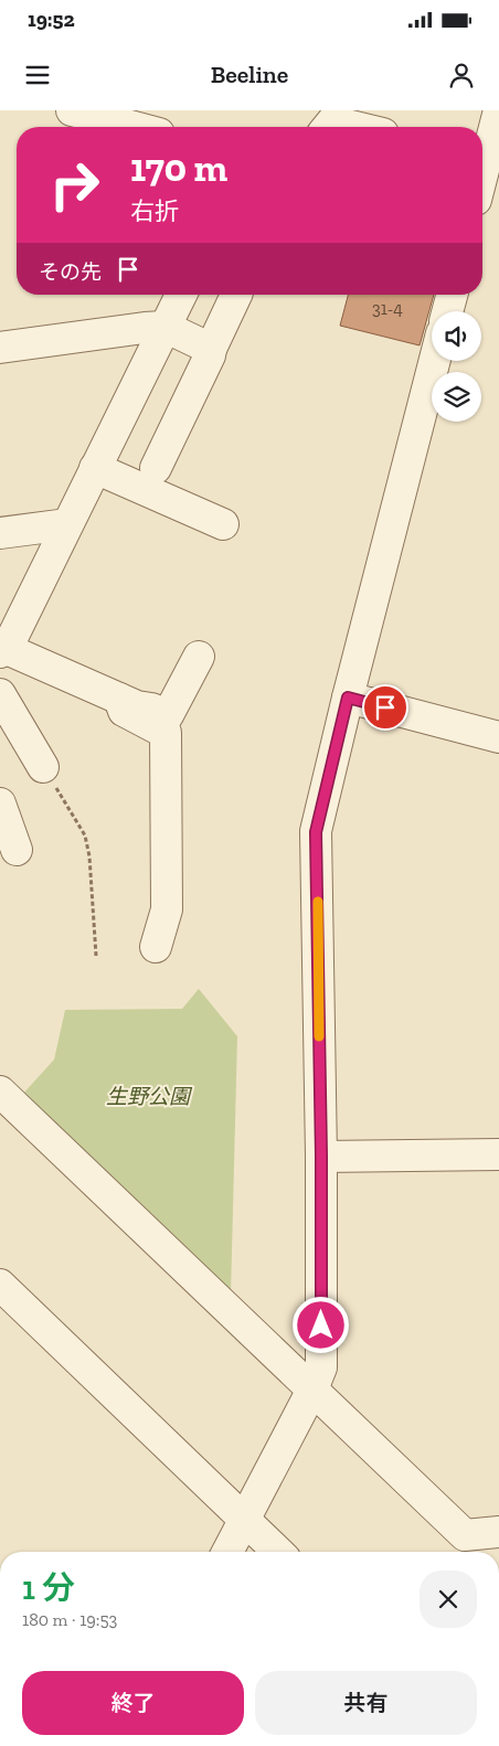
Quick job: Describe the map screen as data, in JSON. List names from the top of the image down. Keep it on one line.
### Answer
{"parks":["生野公園"],"house_numbers":["31-4"],"page":{"status":"19:52","header":"Beeline","turn":["170 m","右折"],"then":"その先","heading":["1 分","180 m · 19:53"],"buttons":["終了","共有"]}}
